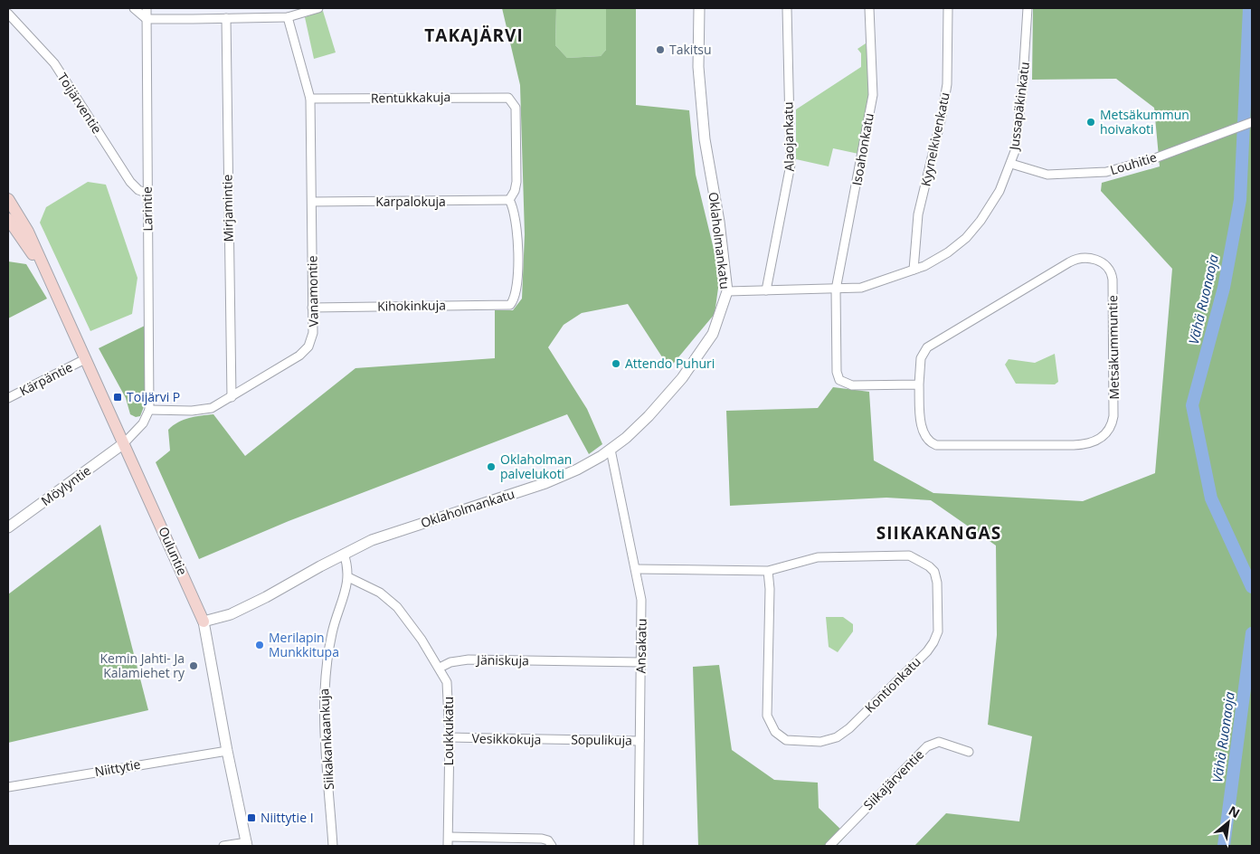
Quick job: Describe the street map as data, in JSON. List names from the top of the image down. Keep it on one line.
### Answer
{"streets":{"main road":["Ouluntie"],"street":["Rentukkakuja","Toijärventie","Jussapäkinkatu","Alaojankatu","Kyynelkivenkatu","Isoahonkatu","Louhitie","Karpalokuja","Mirjamintie","Larintie","Oklaholmankatu","Vanamontie","Kihokinkuja","Metsäkummuntie","Kärpäntie","Möylyntie","Ansakatu","Jäniskuja","Kontionkatu","Loukkukatu","Siikakankaankuja","Vesikkokuja","Sopulikuja","Niittytie","Siikajärventie"]},"crossings":[["Rentukkakuja","Karpalokuja"],["Rentukkakuja","Vanamontie"],["Rentukkakuja","Kihokinkuja"],["Toijärventie","Larintie"],["Jussapäkinkatu","Alaojankatu"],["Jussapäkinkatu","Kyynelkivenkatu"],["Jussapäkinkatu","Isoahonkatu"],["Jussapäkinkatu","Louhitie"],["Jussapäkinkatu","Oklaholmankatu"],["Karpalokuja","Vanamontie"],["Karpalokuja","Kihokinkuja"],["Mirjamintie","Vanamontie"],["Larintie","Vanamontie"],["Oklaholmankatu","Ouluntie"],["Oklaholmankatu","Ansakatu"],["Oklaholmankatu","Siikakankaankuja"],["Vanamontie","Kihokinkuja"],["Kärpäntie","Ouluntie"],["Möylyntie","Ouluntie"],["Ouluntie","Niittytie"],["Ansakatu","Jäniskuja"],["Ansakatu","Kontionkatu"],["Ansakatu","Sopulikuja"],["Jäniskuja","Loukkukatu"],["Loukkukatu","Siikakankaankuja"],["Loukkukatu","Vesikkokuja"],["Vesikkokuja","Sopulikuja"]],"districts":["TAKAJÄRVI","SIIKAKANGAS"],"water":["Vähä Ruonaoja"],"places":{"other":["Takitsu","Metsäkummun hoivakoti","Attendo Puhuri","Oklaholman palvelukoti","Merilapin Munkkitupa","Kemin Jahti- Ja Kalamiehet ry"],"transit":["Toijärvi P","Niittytie I"]},"north":"top right"}
